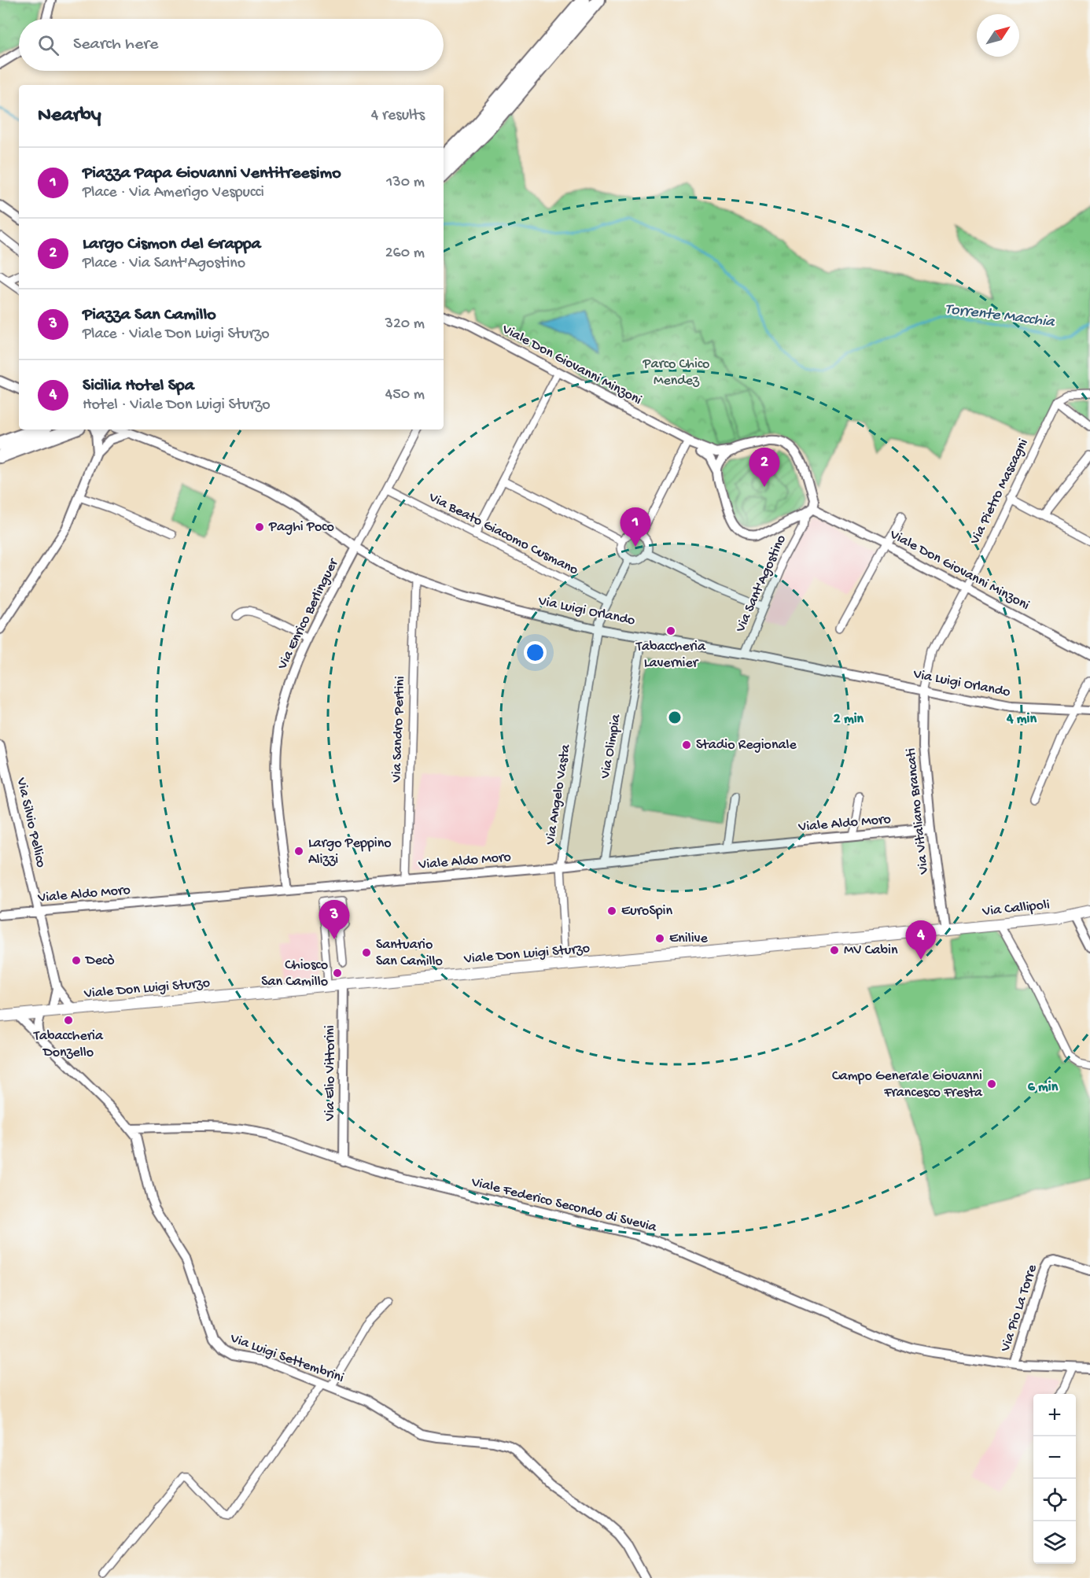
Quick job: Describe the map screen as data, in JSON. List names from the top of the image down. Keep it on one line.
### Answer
{"streets":{"main road":["Via Callipoli","Viale Don Luigi Sturzo"],"street":["Viale Don Giovanni Minzoni","Via Pietro Mascagni","Via Beato Giacomo Cusmano","Via Sant'Agostino","Via Luigi Orlando","Via Enrico Berlinguer","Via Sandro Pertini","Via Olimpia","Via Angelo Vasta","Via Vitaliano Brancati","Via Silvio Pellico","Viale Aldo Moro","Via Elio Vittorini","Viale Federico Secondo di Svevia","Via Pio La Torre","Via Luigi Settembrini"]},"crossings":[["Viale Don Giovanni Minzoni","Via Pietro Mascagni"],["Viale Don Giovanni Minzoni","Via Sant'Agostino"],["Via Pietro Mascagni","Via Luigi Orlando"],["Via Pietro Mascagni","Via Vitaliano Brancati"],["Via Beato Giacomo Cusmano","Via Angelo Vasta"],["Via Sant'Agostino","Via Luigi Orlando"],["Via Luigi Orlando","Via Enrico Berlinguer"],["Via Luigi Orlando","Via Sandro Pertini"],["Via Luigi Orlando","Via Olimpia"],["Via Luigi Orlando","Via Angelo Vasta"],["Via Luigi Orlando","Via Vitaliano Brancati"],["Via Enrico Berlinguer","Viale Aldo Moro"],["Via Sandro Pertini","Viale Aldo Moro"],["Via Olimpia","Viale Aldo Moro"],["Via Angelo Vasta","Viale Aldo Moro"],["Via Angelo Vasta","Viale Don Luigi Sturzo"],["Via Vitaliano Brancati","Viale Aldo Moro"],["Via Vitaliano Brancati","Via Callipoli"],["Via Vitaliano Brancati","Viale Don Luigi Sturzo"],["Via Silvio Pellico","Viale Aldo Moro"],["Via Callipoli","Viale Don Luigi Sturzo"],["Viale Don Luigi Sturzo","Via Elio Vittorini"],["Viale Don Luigi Sturzo","Via Luigi Settembrini"],["Via Elio Vittorini","Viale Federico Secondo di Svevia"],["Viale Federico Secondo di Svevia","Via Pio La Torre"],["Viale Federico Secondo di Svevia","Via Luigi Settembrini"]],"water":["Torrente Macchia"],"parks":["Parco Chico Mendez"],"places":["Paghi Poco","Tabaccheria Lavernier","Stadio Regionale","Largo Peppino Alizzi","EuroSpin","Enilive","MV Cabin","Santuario San Camillo","Decò","Chiosco San Camillo","Tabaccheria Donzello","Campo Generale Giovanni Francesco Fresta"],"north":"top right","page":{"search":"Search here","heading":["Nearby","4 results"],"list":[{"mark":"1","name":"Piazza Papa Giovanni Ventitreesimo","note":"Place · Via Amerigo Vespucci","value":"130 m"},{"mark":"2","name":"Largo Cismon del Grappa","note":"Place · Via Sant'Agostino","value":"260 m"},{"mark":"3","name":"Piazza San Camillo","note":"Place · Viale Don Luigi Sturzo","value":"320 m"},{"mark":"4","name":"Sicilia Hotel Spa","note":"Hotel · Viale Don Luigi Sturzo","value":"450 m"}],"pins":["2","1","3","4"],"map_buttons":["+","−"]},"rings":["2 min","4 min","6 min"]}
